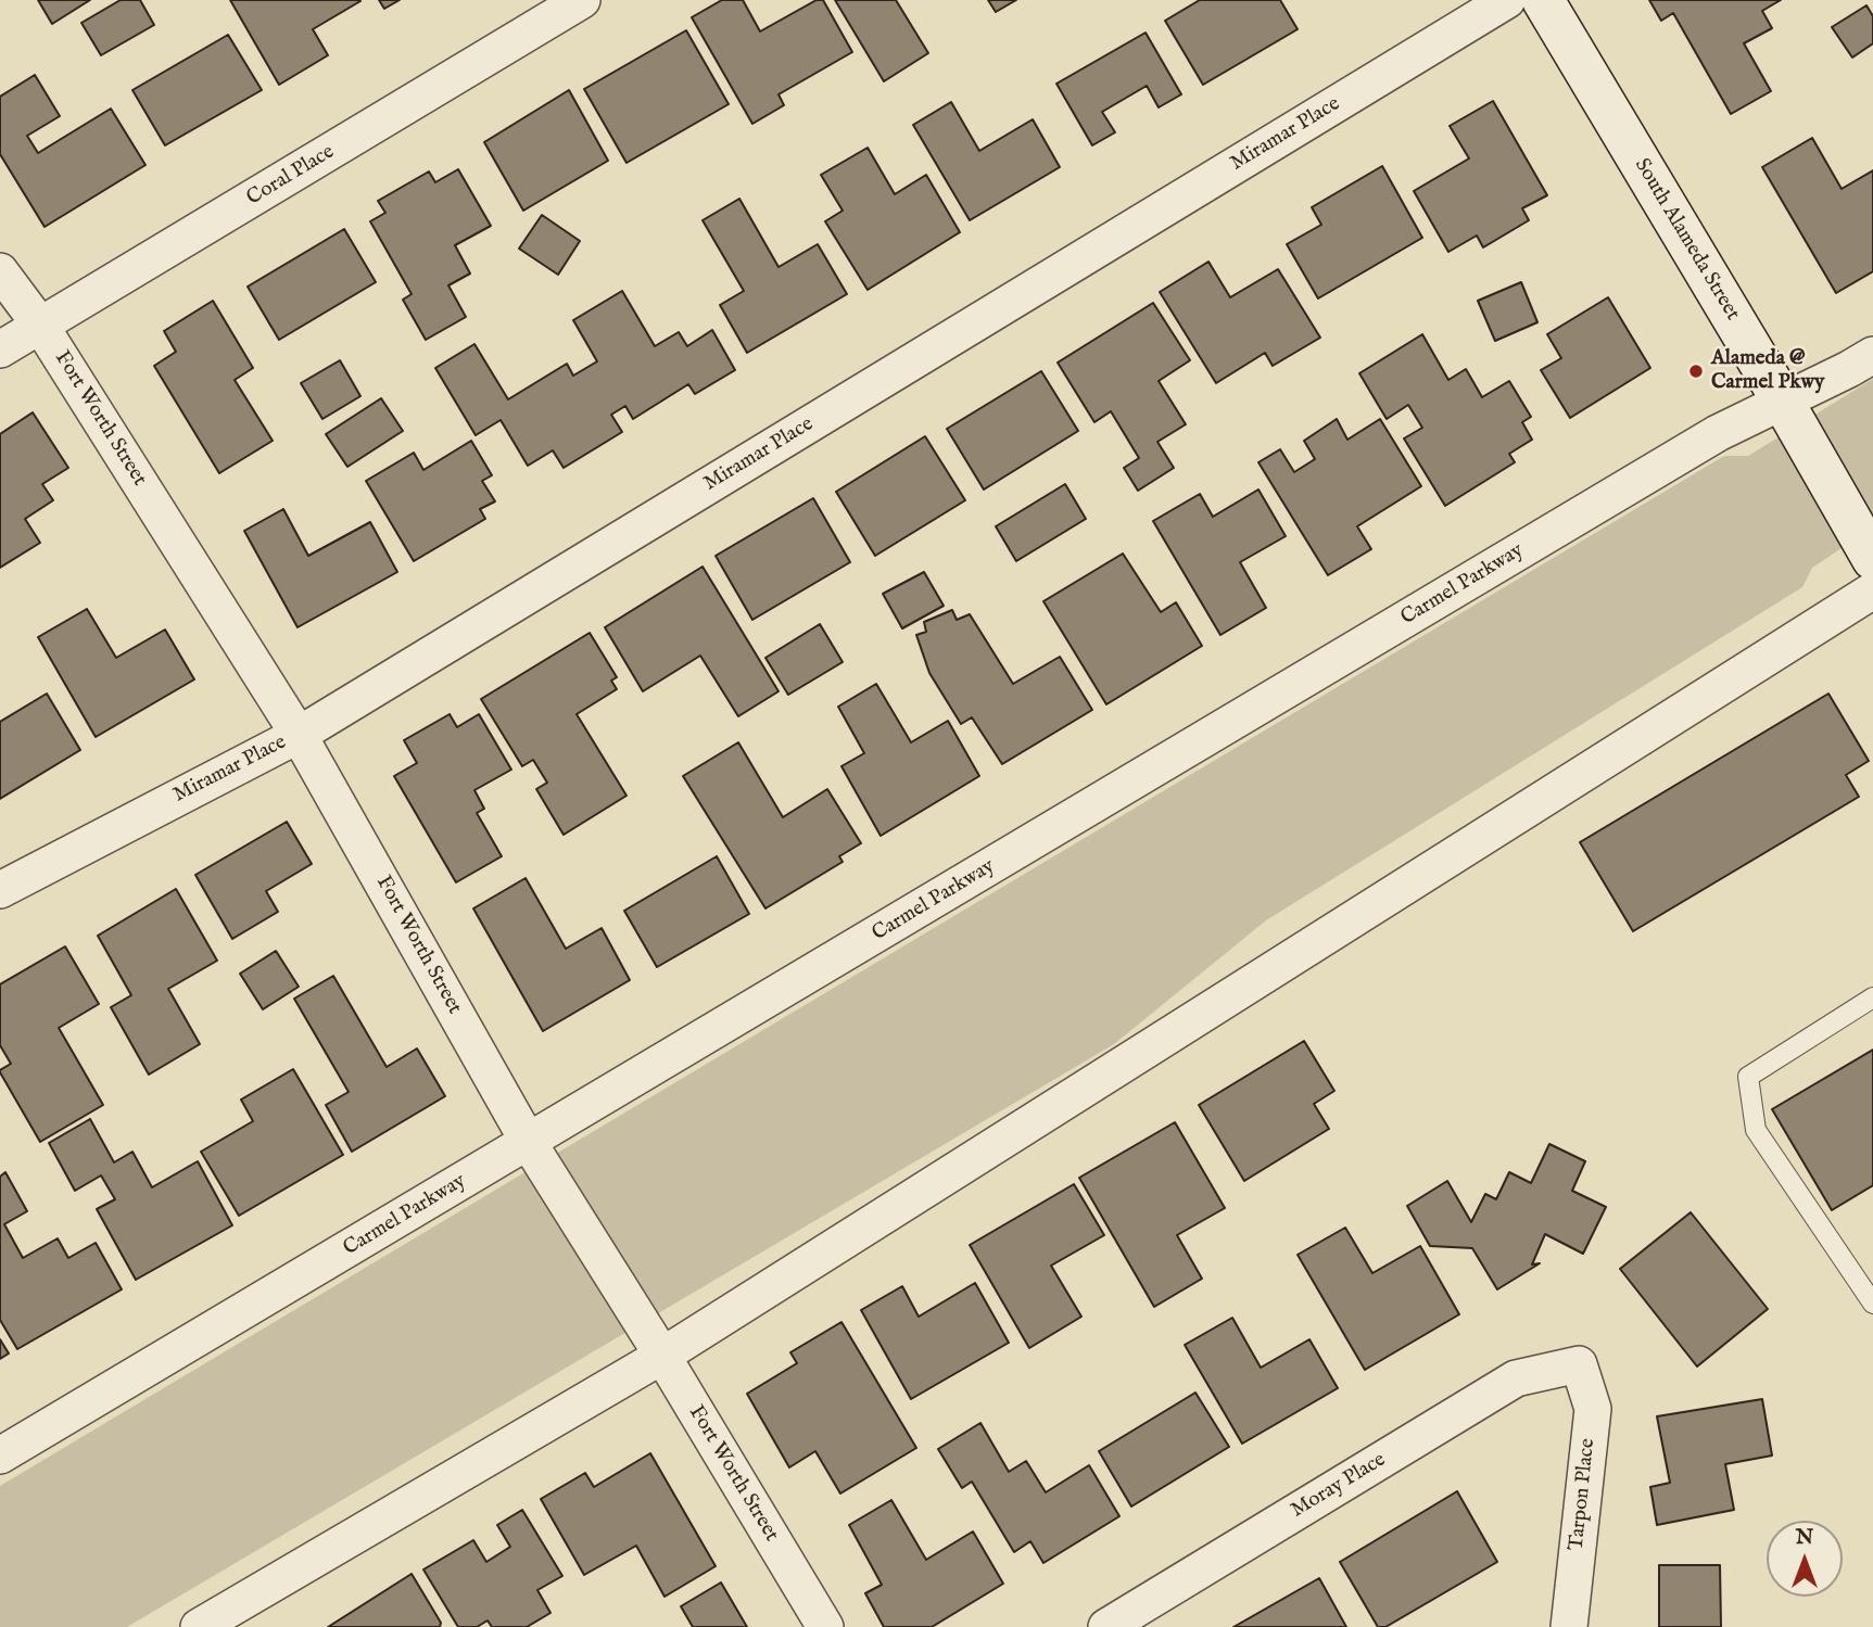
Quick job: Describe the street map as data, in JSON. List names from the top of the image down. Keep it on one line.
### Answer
{"streets":{"main road":["South Alameda Street"],"street":["Miramar Place","Coral Place","Fort Worth Street","Carmel Parkway","Moray Place","Tarpon Place"]},"crossings":[["Miramar Place","Fort Worth Street"],["Coral Place","Fort Worth Street"],["South Alameda Street","Carmel Parkway"],["Fort Worth Street","Carmel Parkway"],["Moray Place","Tarpon Place"]],"places":["Alameda @ Carmel Pkwy"],"north":"top"}
